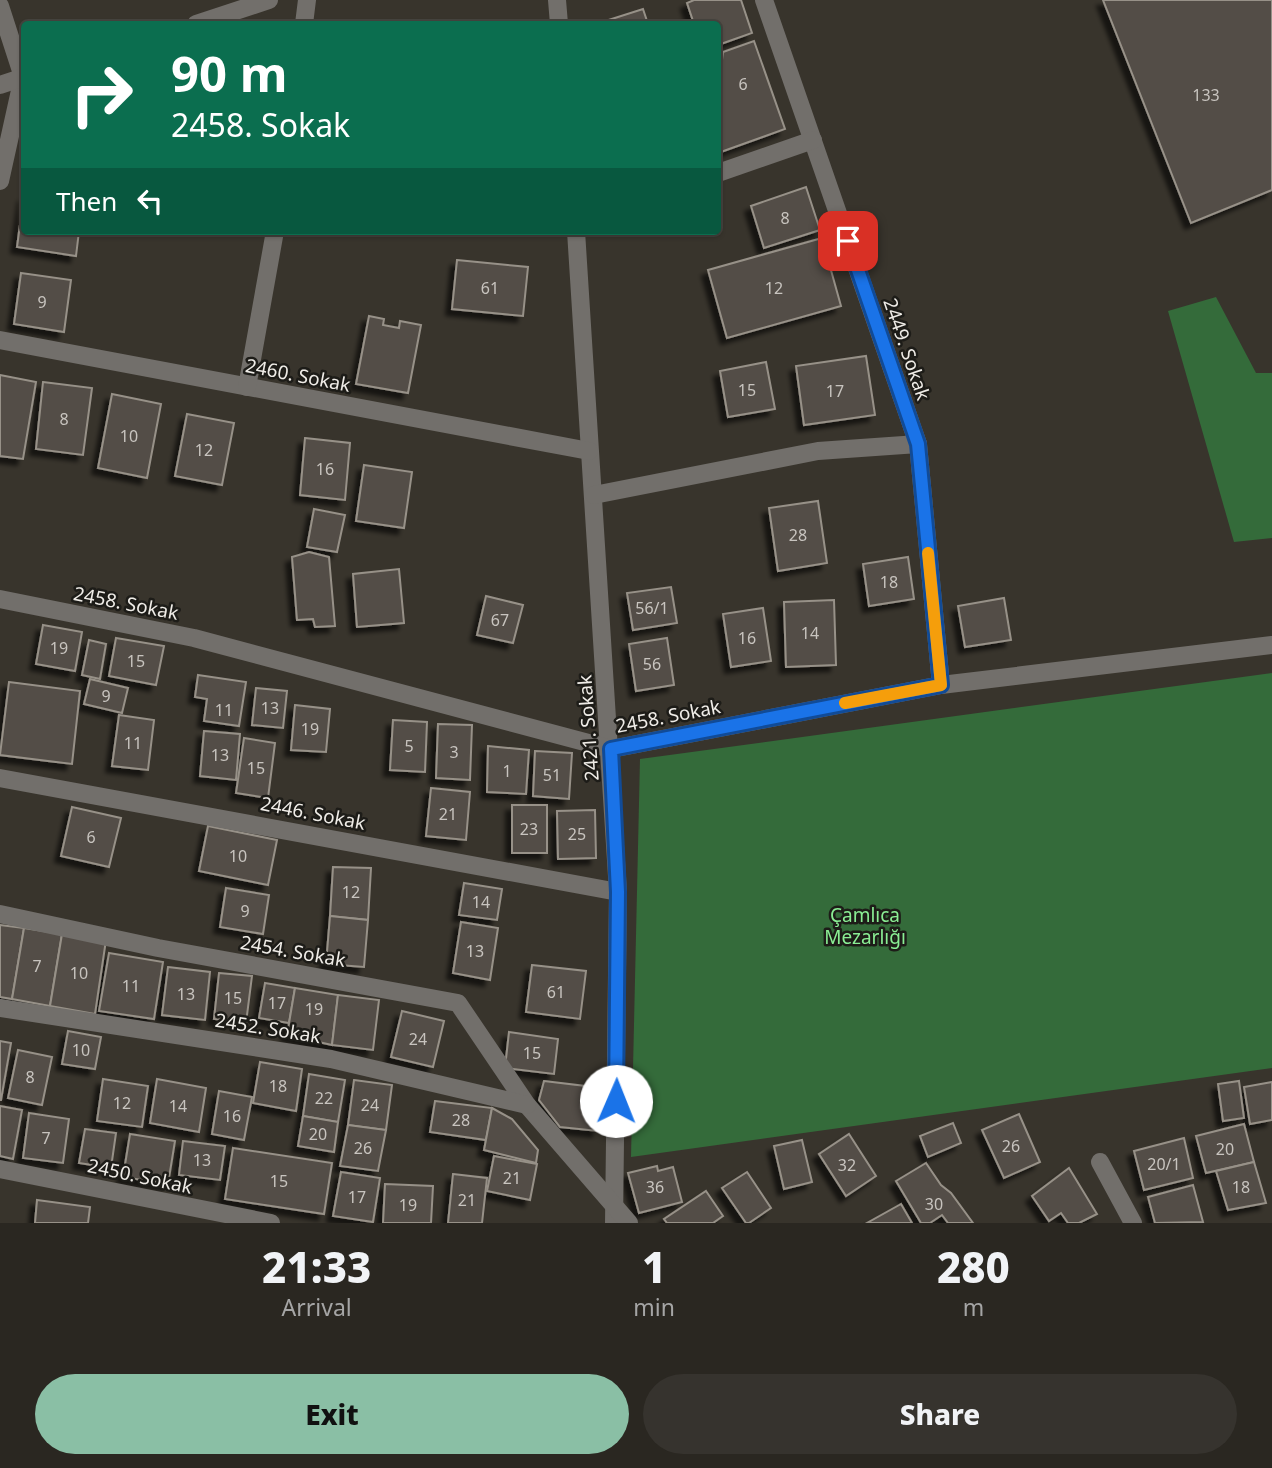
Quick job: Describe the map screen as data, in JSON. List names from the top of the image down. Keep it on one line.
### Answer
{"streets":{"street":["2449. Sokak","2460. Sokak","2458. Sokak","2421. Sokak","2446. Sokak","2454. Sokak","2452. Sokak","2450. Sokak"]},"crossings":[["2449. Sokak","2458. Sokak"],["2460. Sokak","2421. Sokak"],["2458. Sokak","2421. Sokak"],["2421. Sokak","2446. Sokak"],["2421. Sokak","2454. Sokak"],["2454. Sokak","2452. Sokak"]],"parks":["Çamlıca Mezarlığı"],"house_numbers":["6","133","8","61","12","9","15","17","8","10","12","16","28","18","56/1","67","14","16","19","15","56","9","13","11","19","11","5","3","13","15","1","51","21","23","25","6","10","12","14","9","13","7","10","11","61","13","15","17","19","24","10","15","8","18","22","12","24","14","16","28","20","7","26","26","20","13","20/1","32","21","15","36","18","17","21","30","19"],"page":{"turn":["90 m","2458. Sokak"],"then":"Then","eta":["21:33","Arrival","1","min","280","m"],"buttons":["Exit","Share"]}}
